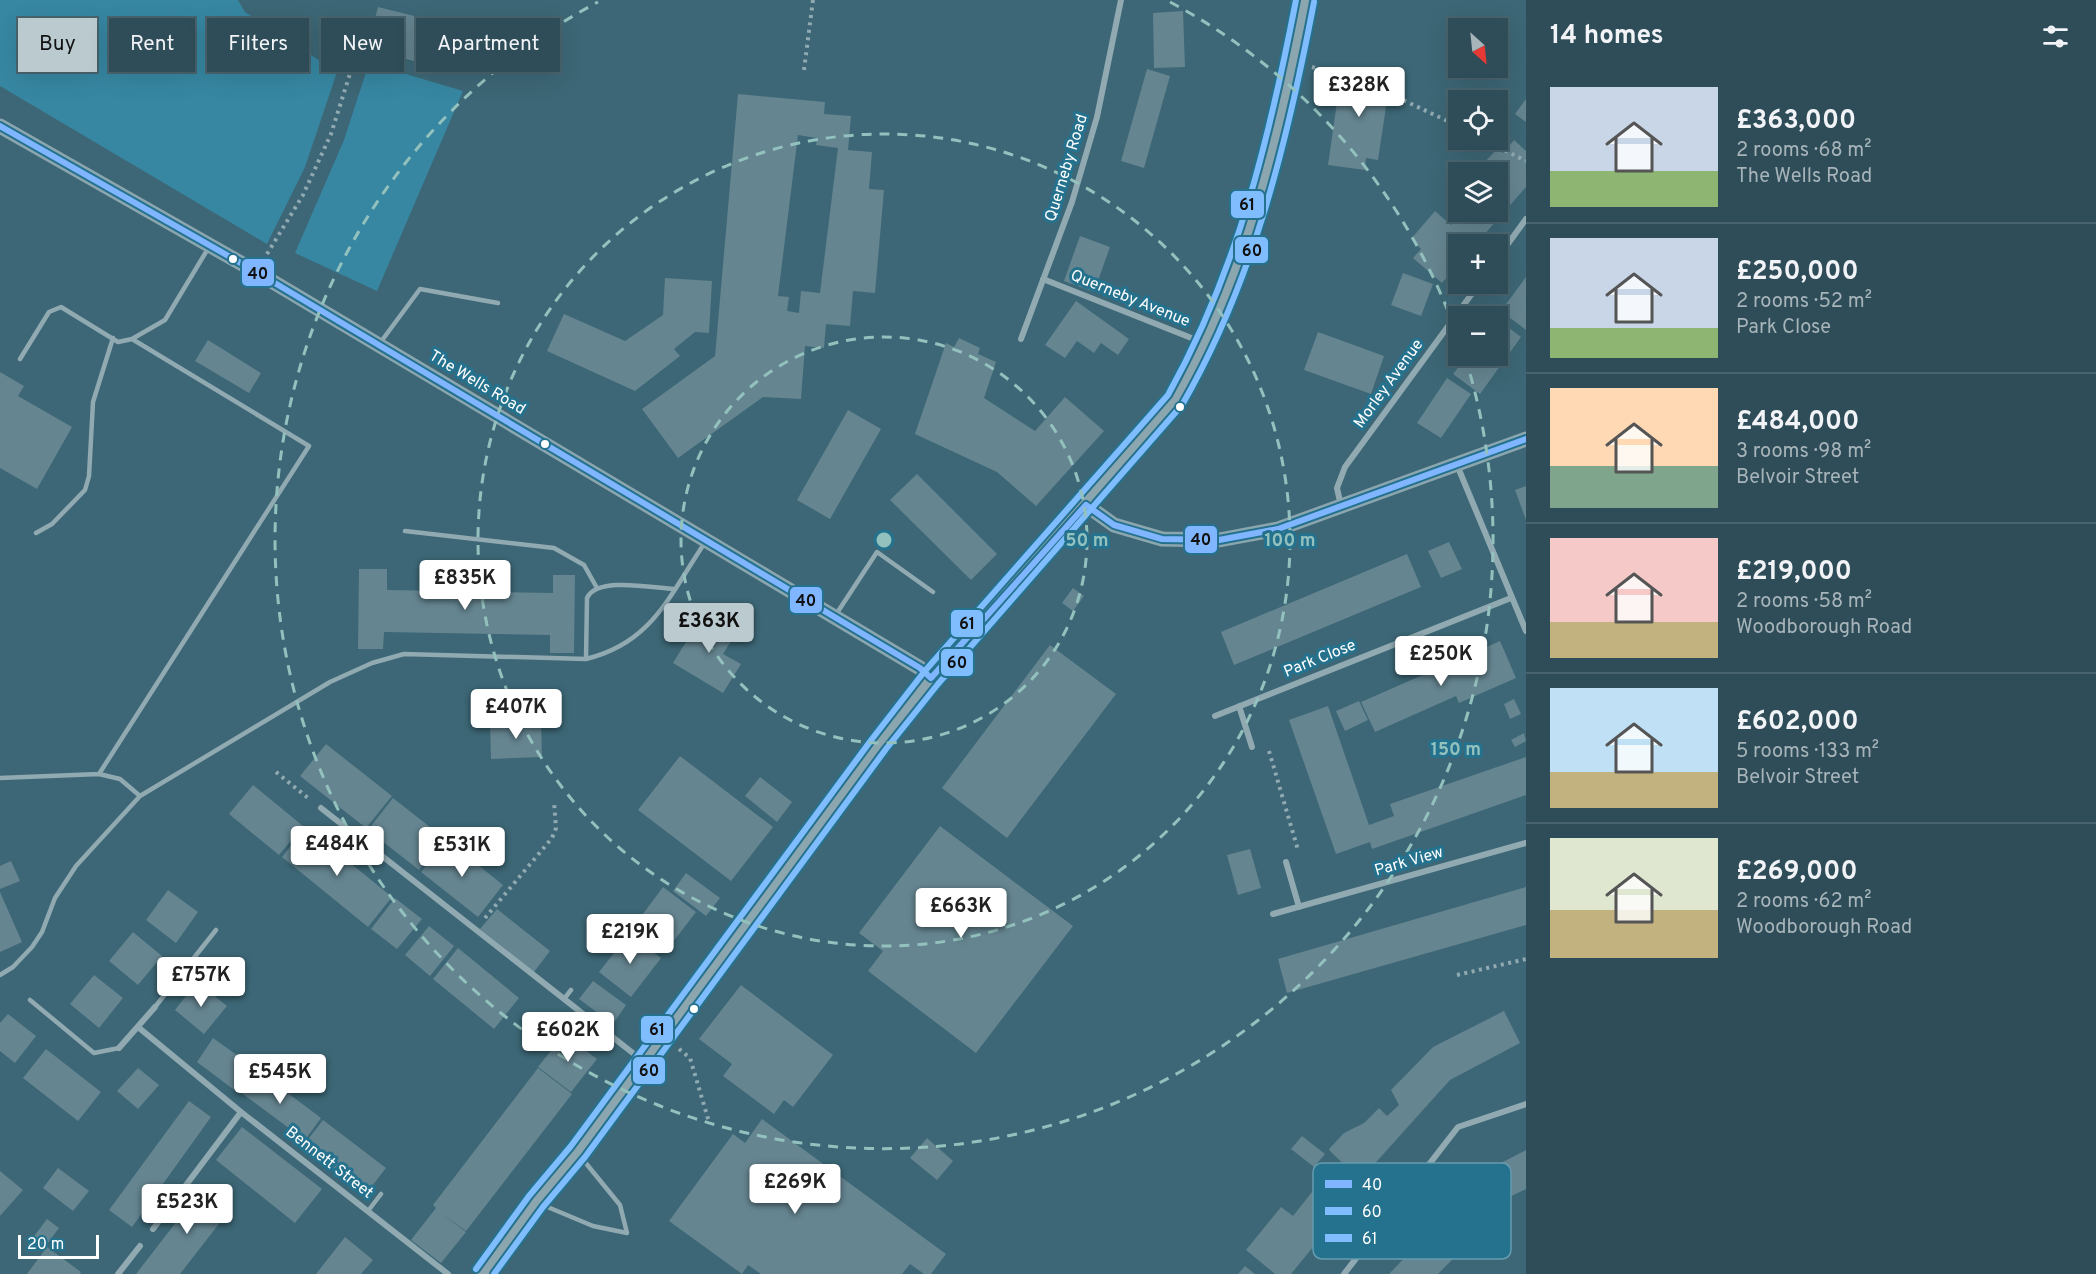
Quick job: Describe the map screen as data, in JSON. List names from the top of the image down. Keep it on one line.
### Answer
{"streets":{"street":["Querneby Road","Querneby Avenue","The Wells Road","Morley Avenue","Park Close","Park View","Bennett Street"]},"crossings":[["Querneby Road","Querneby Avenue"]],"lines":["transit line 61","transit line 60","transit line 40"],"legend":["40","60","61"],"scale_bar":"20 m","north":"bottom right","page":{"heading":"14 homes","map_buttons":["+","−"],"chip":["Buy","Rent","Filters","New","Apartment"],"price":["£328K","£835K","£363K","£250K","£407K","£484K","£531K","£663K","£219K","£757K","£602K","£545K","£269K","£523K"],"list":[{"name":"£363,000","note":"2 rooms · 68 m² · The Wells Road"},{"name":"£250,000","note":"2 rooms · 52 m² · Park Close"},{"name":"£484,000","note":"3 rooms · 98 m² · Belvoir Street"},{"name":"£219,000","note":"2 rooms · 58 m² · Woodborough Road"},{"name":"£602,000","note":"5 rooms · 133 m² · Belvoir Street"},{"name":"£269,000","note":"2 rooms · 62 m² · Woodborough Road"}],"scale":"20 m"},"rings":["50 m","100 m","150 m"]}
